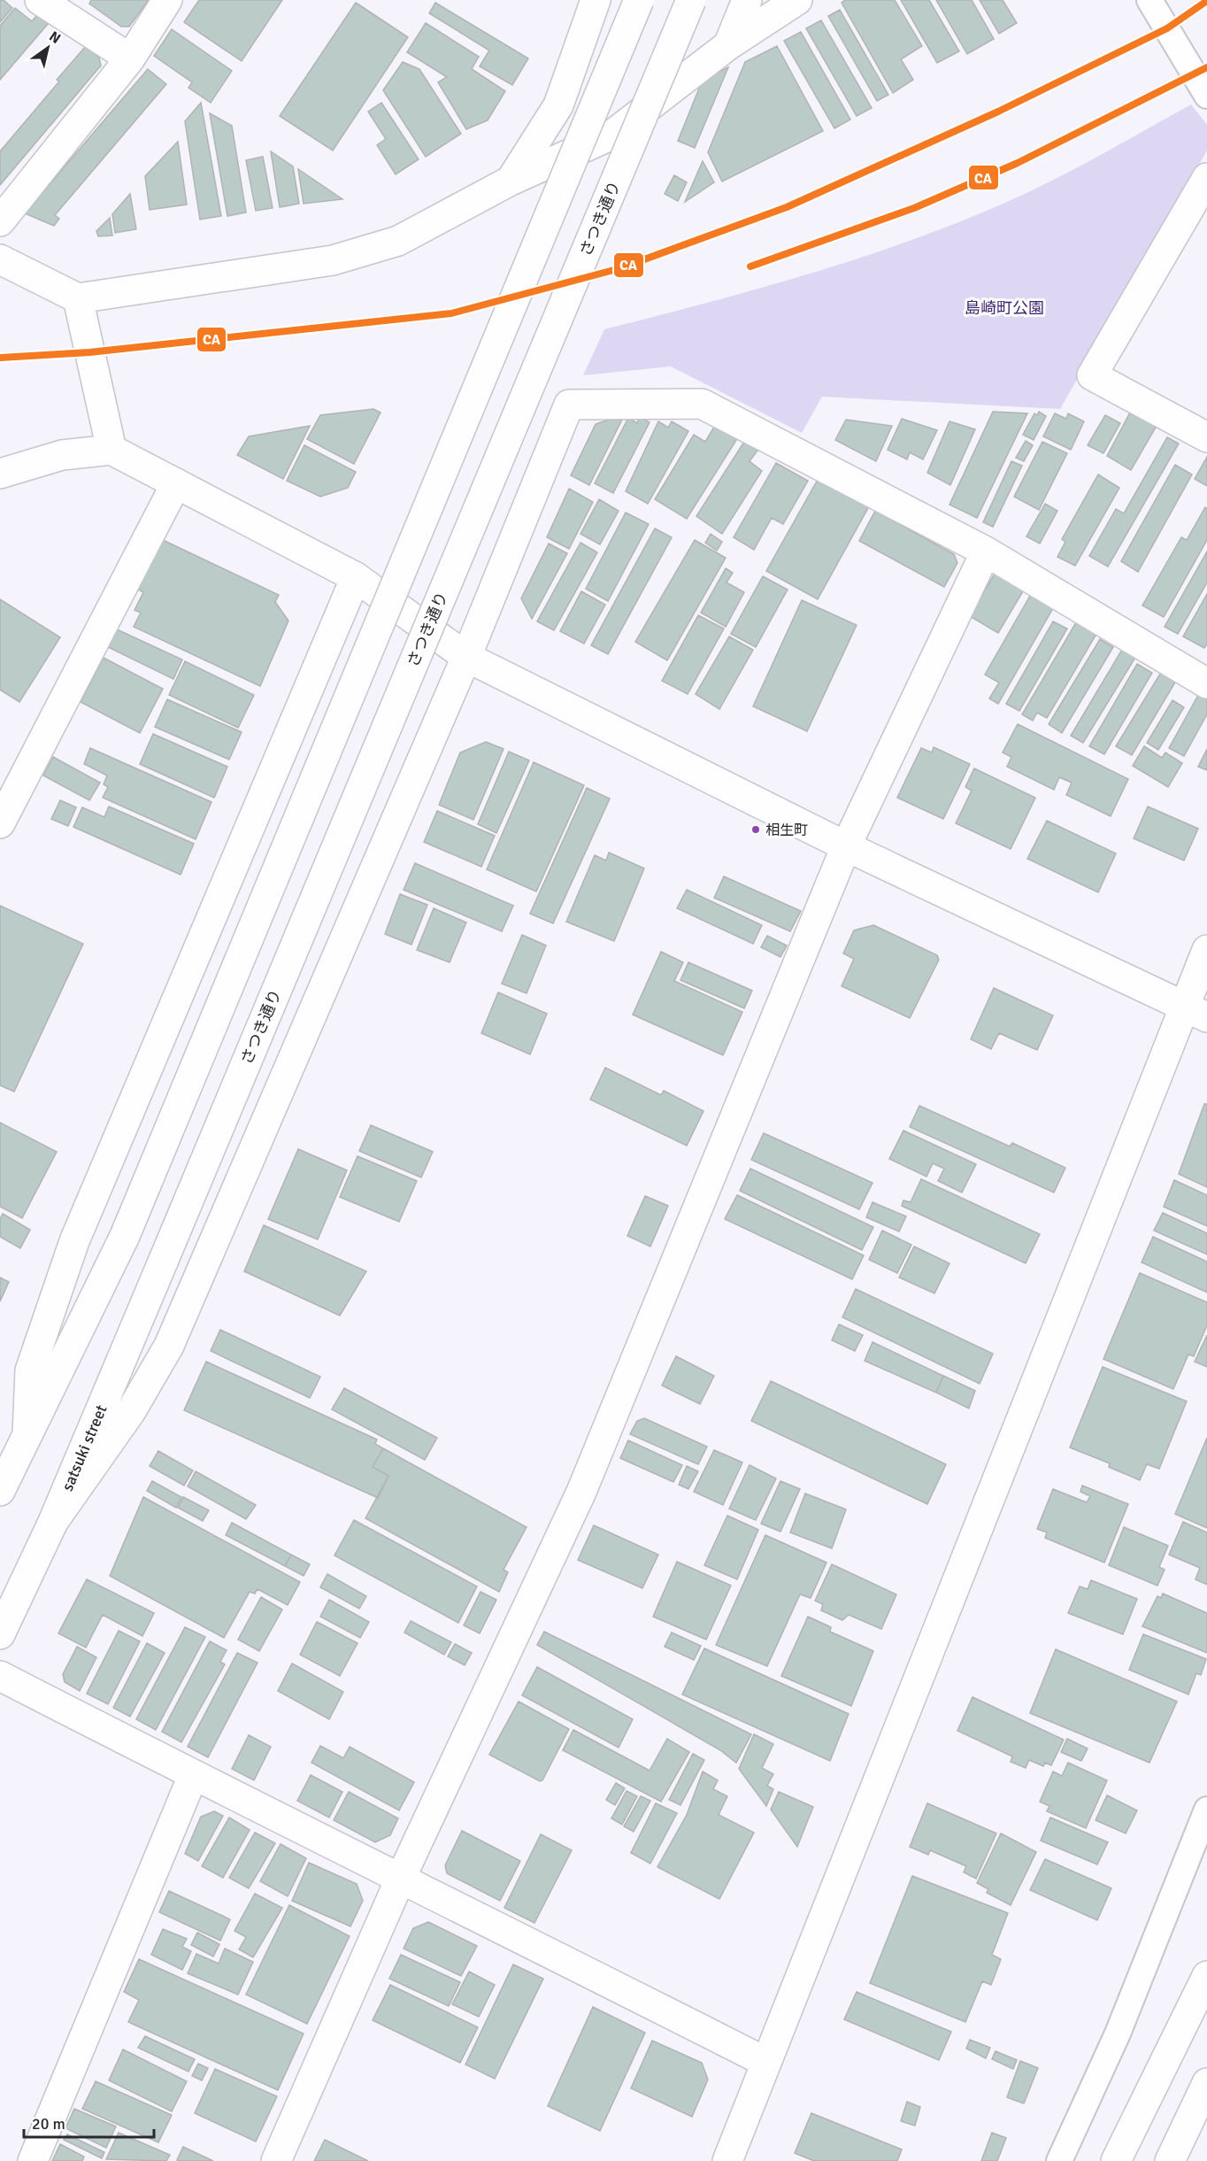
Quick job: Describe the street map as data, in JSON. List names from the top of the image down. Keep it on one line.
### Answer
{"streets":{"main road":["さつき通り","satsuki street"]},"crossings":[["さつき通り","satsuki street"]],"parks":["島崎町公園"],"places":["相生町"],"lines":["transit line CA"],"scale_bar":"20 m","north":"top right"}
